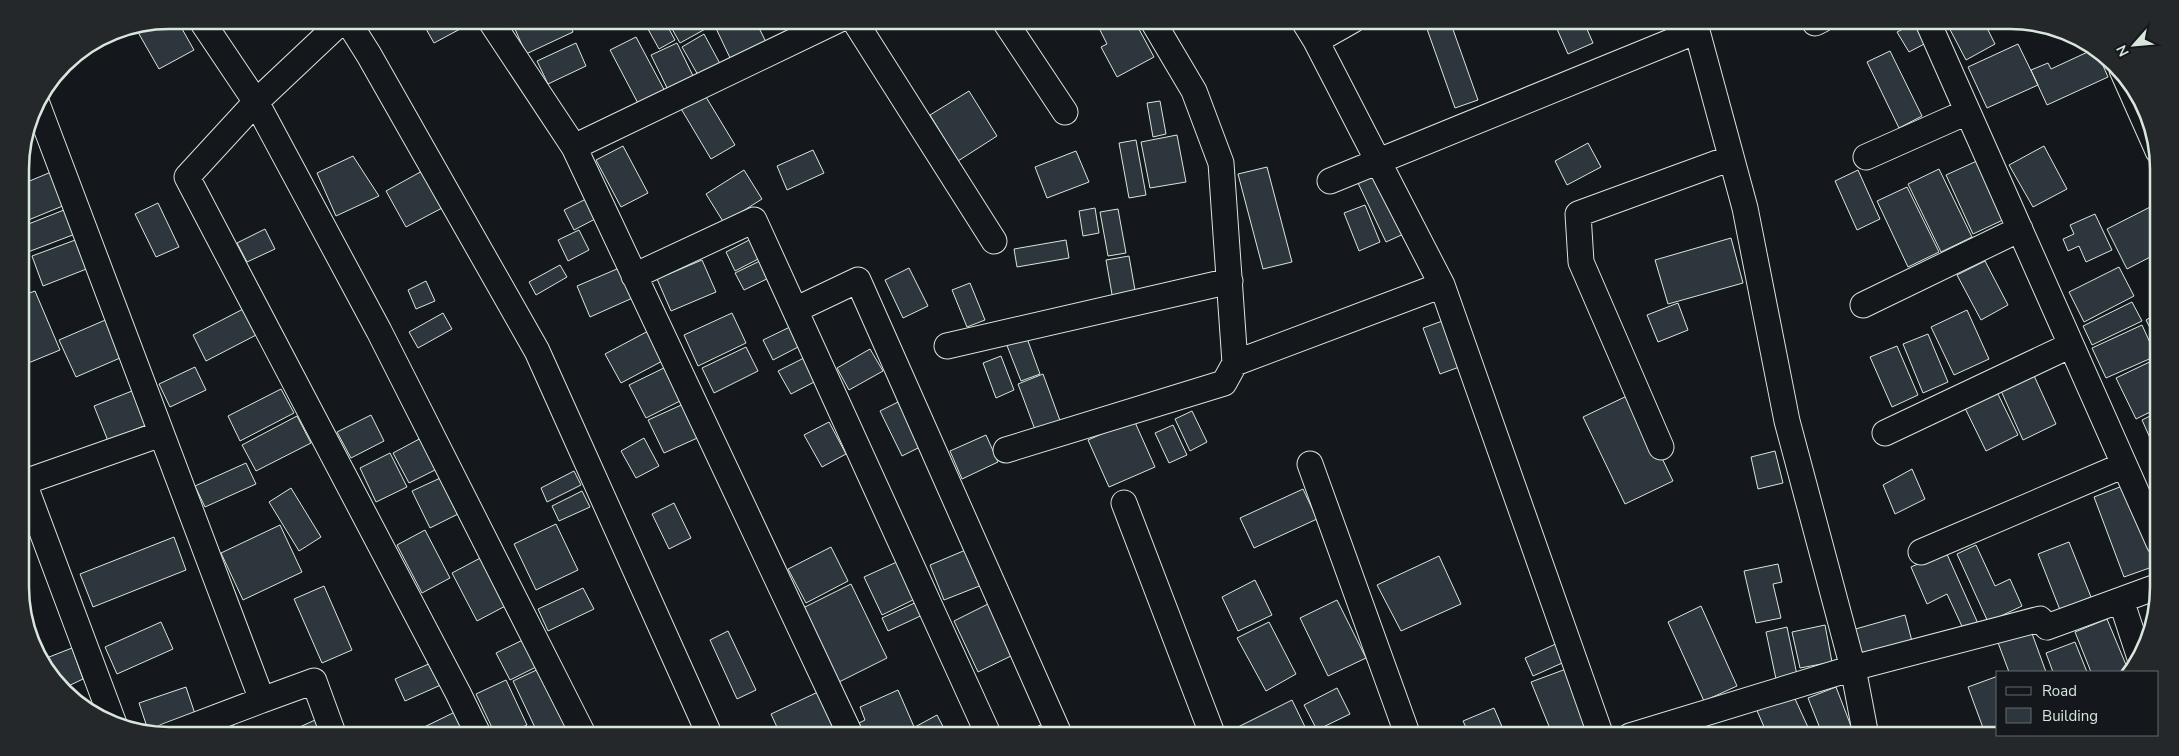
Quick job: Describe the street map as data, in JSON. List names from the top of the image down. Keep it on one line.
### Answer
{"legend":["Road","Building"],"north":"bottom left"}
